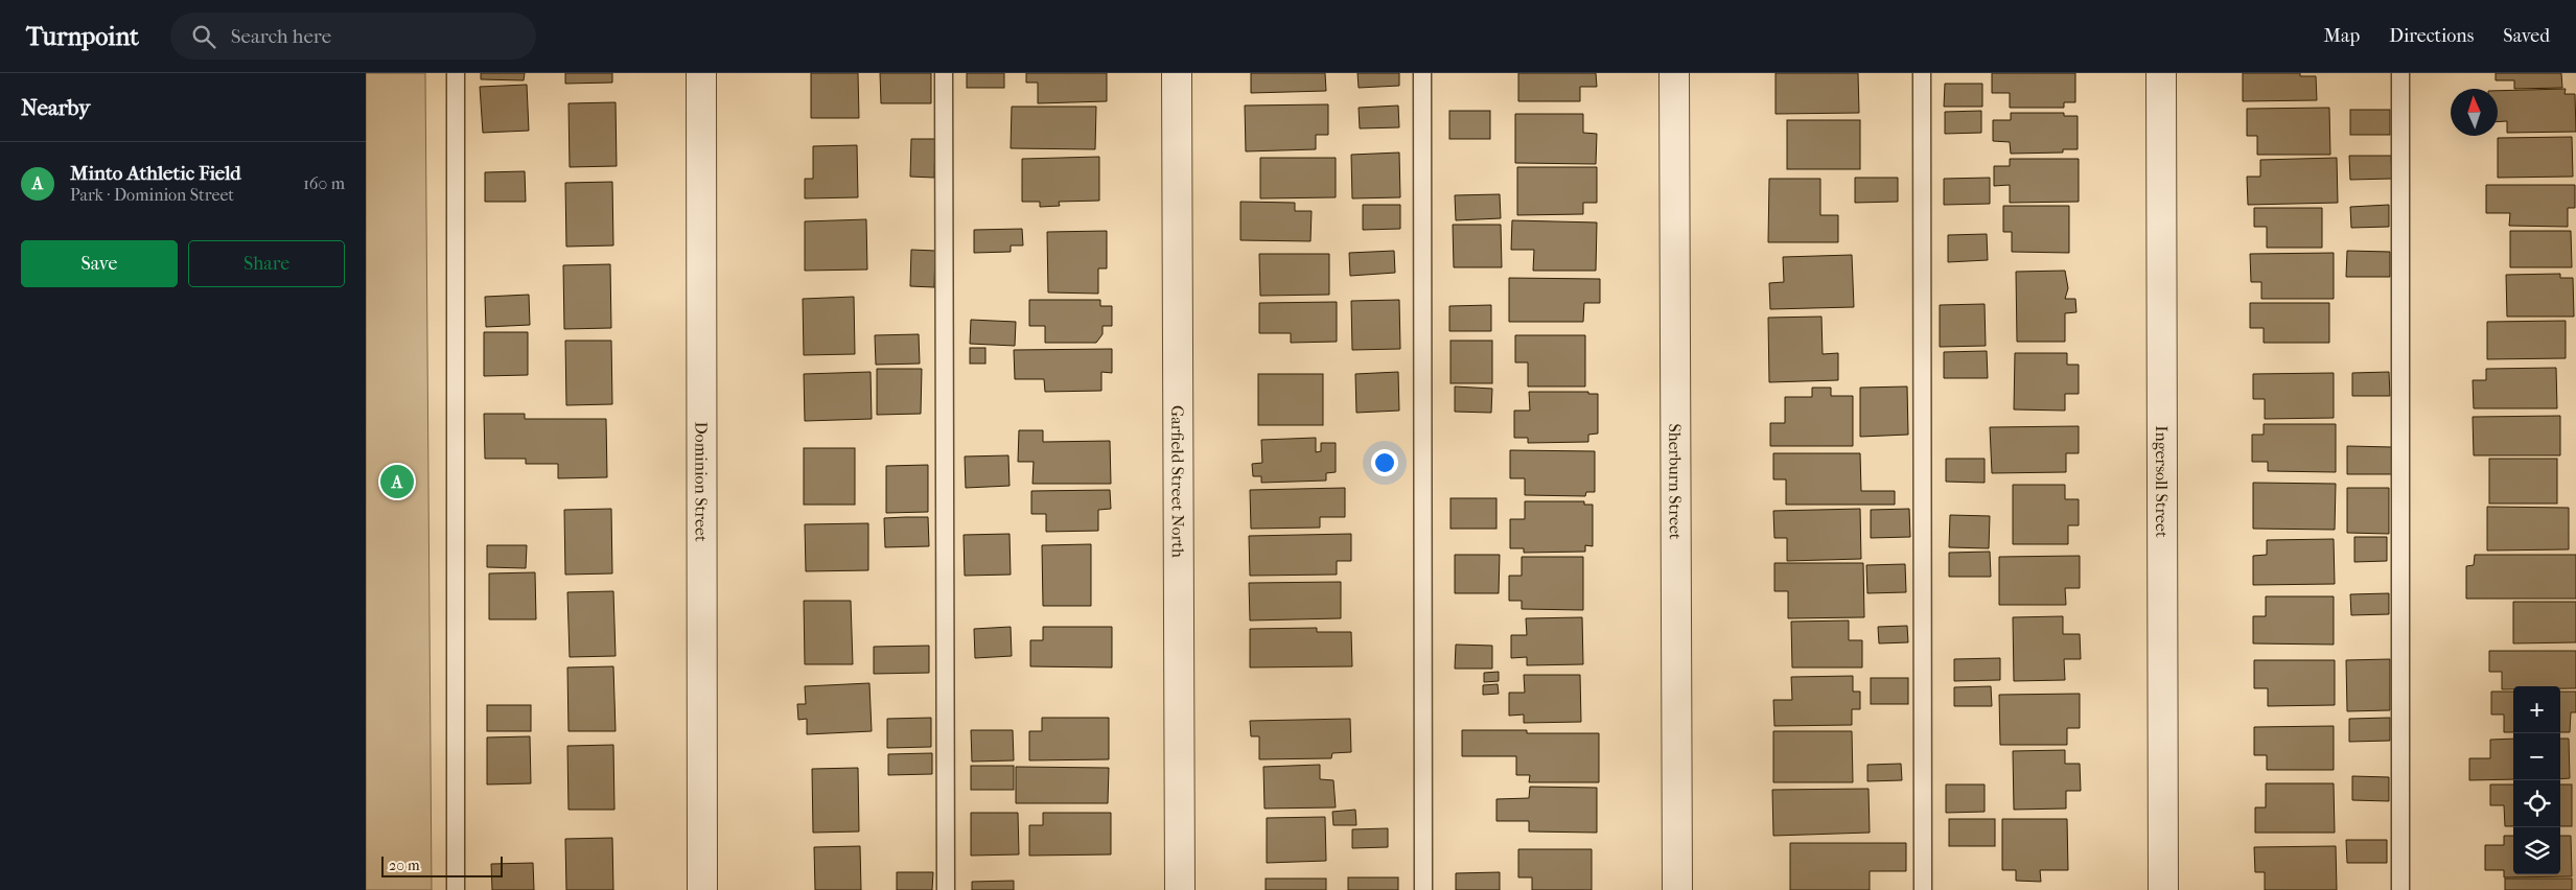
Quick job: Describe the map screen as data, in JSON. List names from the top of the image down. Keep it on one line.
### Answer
{"streets":{"street":["Dominion Street","Garfield Street North","Sherburn Street","Ingersoll Street"]},"scale_bar":"20 m","north":"top","page":{"header":"Turnpoint","search":"Search here","nav":["Map","Directions","Saved"],"heading":"Nearby","list":[{"mark":"A","name":"Minto Athletic Field","note":"Park · Dominion Street","value":"160 m"}],"buttons":["Save","Share"],"pins":"A","map_buttons":["+","−"],"scale":"20 m"}}
